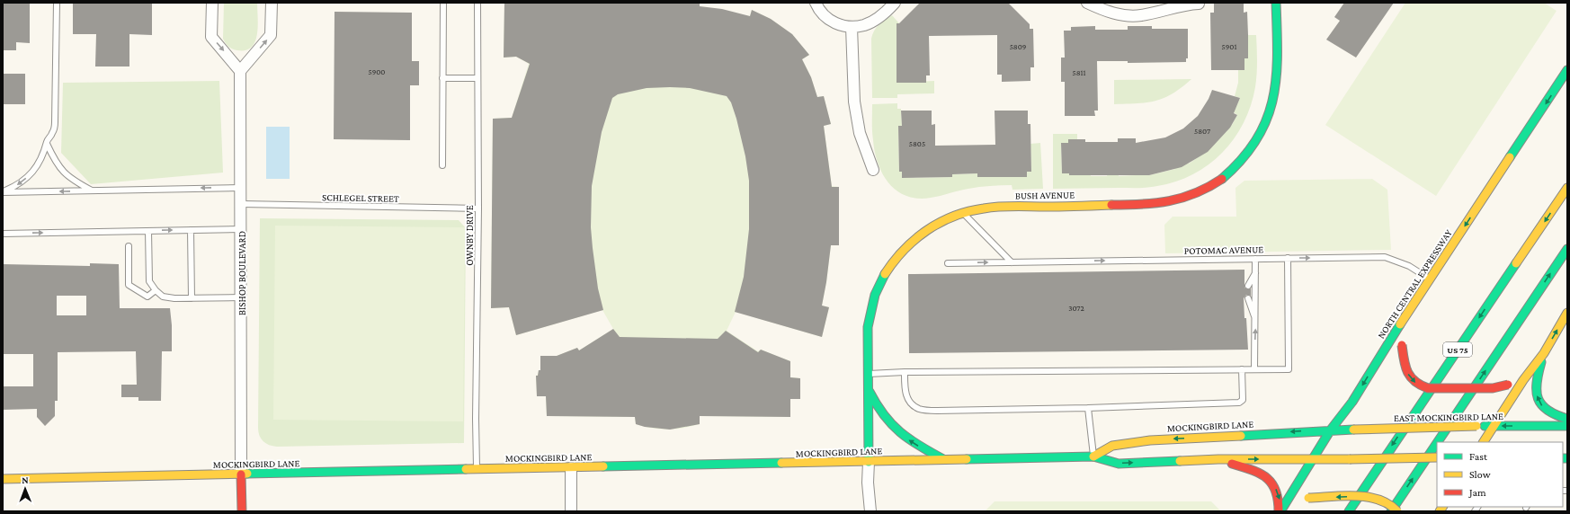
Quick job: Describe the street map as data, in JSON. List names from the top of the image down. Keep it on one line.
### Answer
{"streets":{"main road":["BUSH AVENUE","NORTH CENTRAL EXPRESSWAY","US 75","EAST MOCKINGBIRD LANE","MOCKINGBIRD LANE"],"street":["BISHOP BOULEVARD"],"lane":["SCHLEGEL STREET","OWNBY DRIVE","POTOMAC AVENUE"]},"crossings":[["BUSH AVENUE","MOCKINGBIRD LANE"],["SCHLEGEL STREET","OWNBY DRIVE"],["SCHLEGEL STREET","BISHOP BOULEVARD"],["OWNBY DRIVE","MOCKINGBIRD LANE"],["POTOMAC AVENUE","NORTH CENTRAL EXPRESSWAY"],["BISHOP BOULEVARD","MOCKINGBIRD LANE"],["NORTH CENTRAL EXPRESSWAY","EAST MOCKINGBIRD LANE"],["NORTH CENTRAL EXPRESSWAY","MOCKINGBIRD LANE"],["EAST MOCKINGBIRD LANE","MOCKINGBIRD LANE"]],"one_way":["POTOMAC AVENUE"],"house_numbers":["5809","5901","5900","5811","5807","5805","3072"],"legend":["Fast","Slow","Jam"],"north":"top"}
